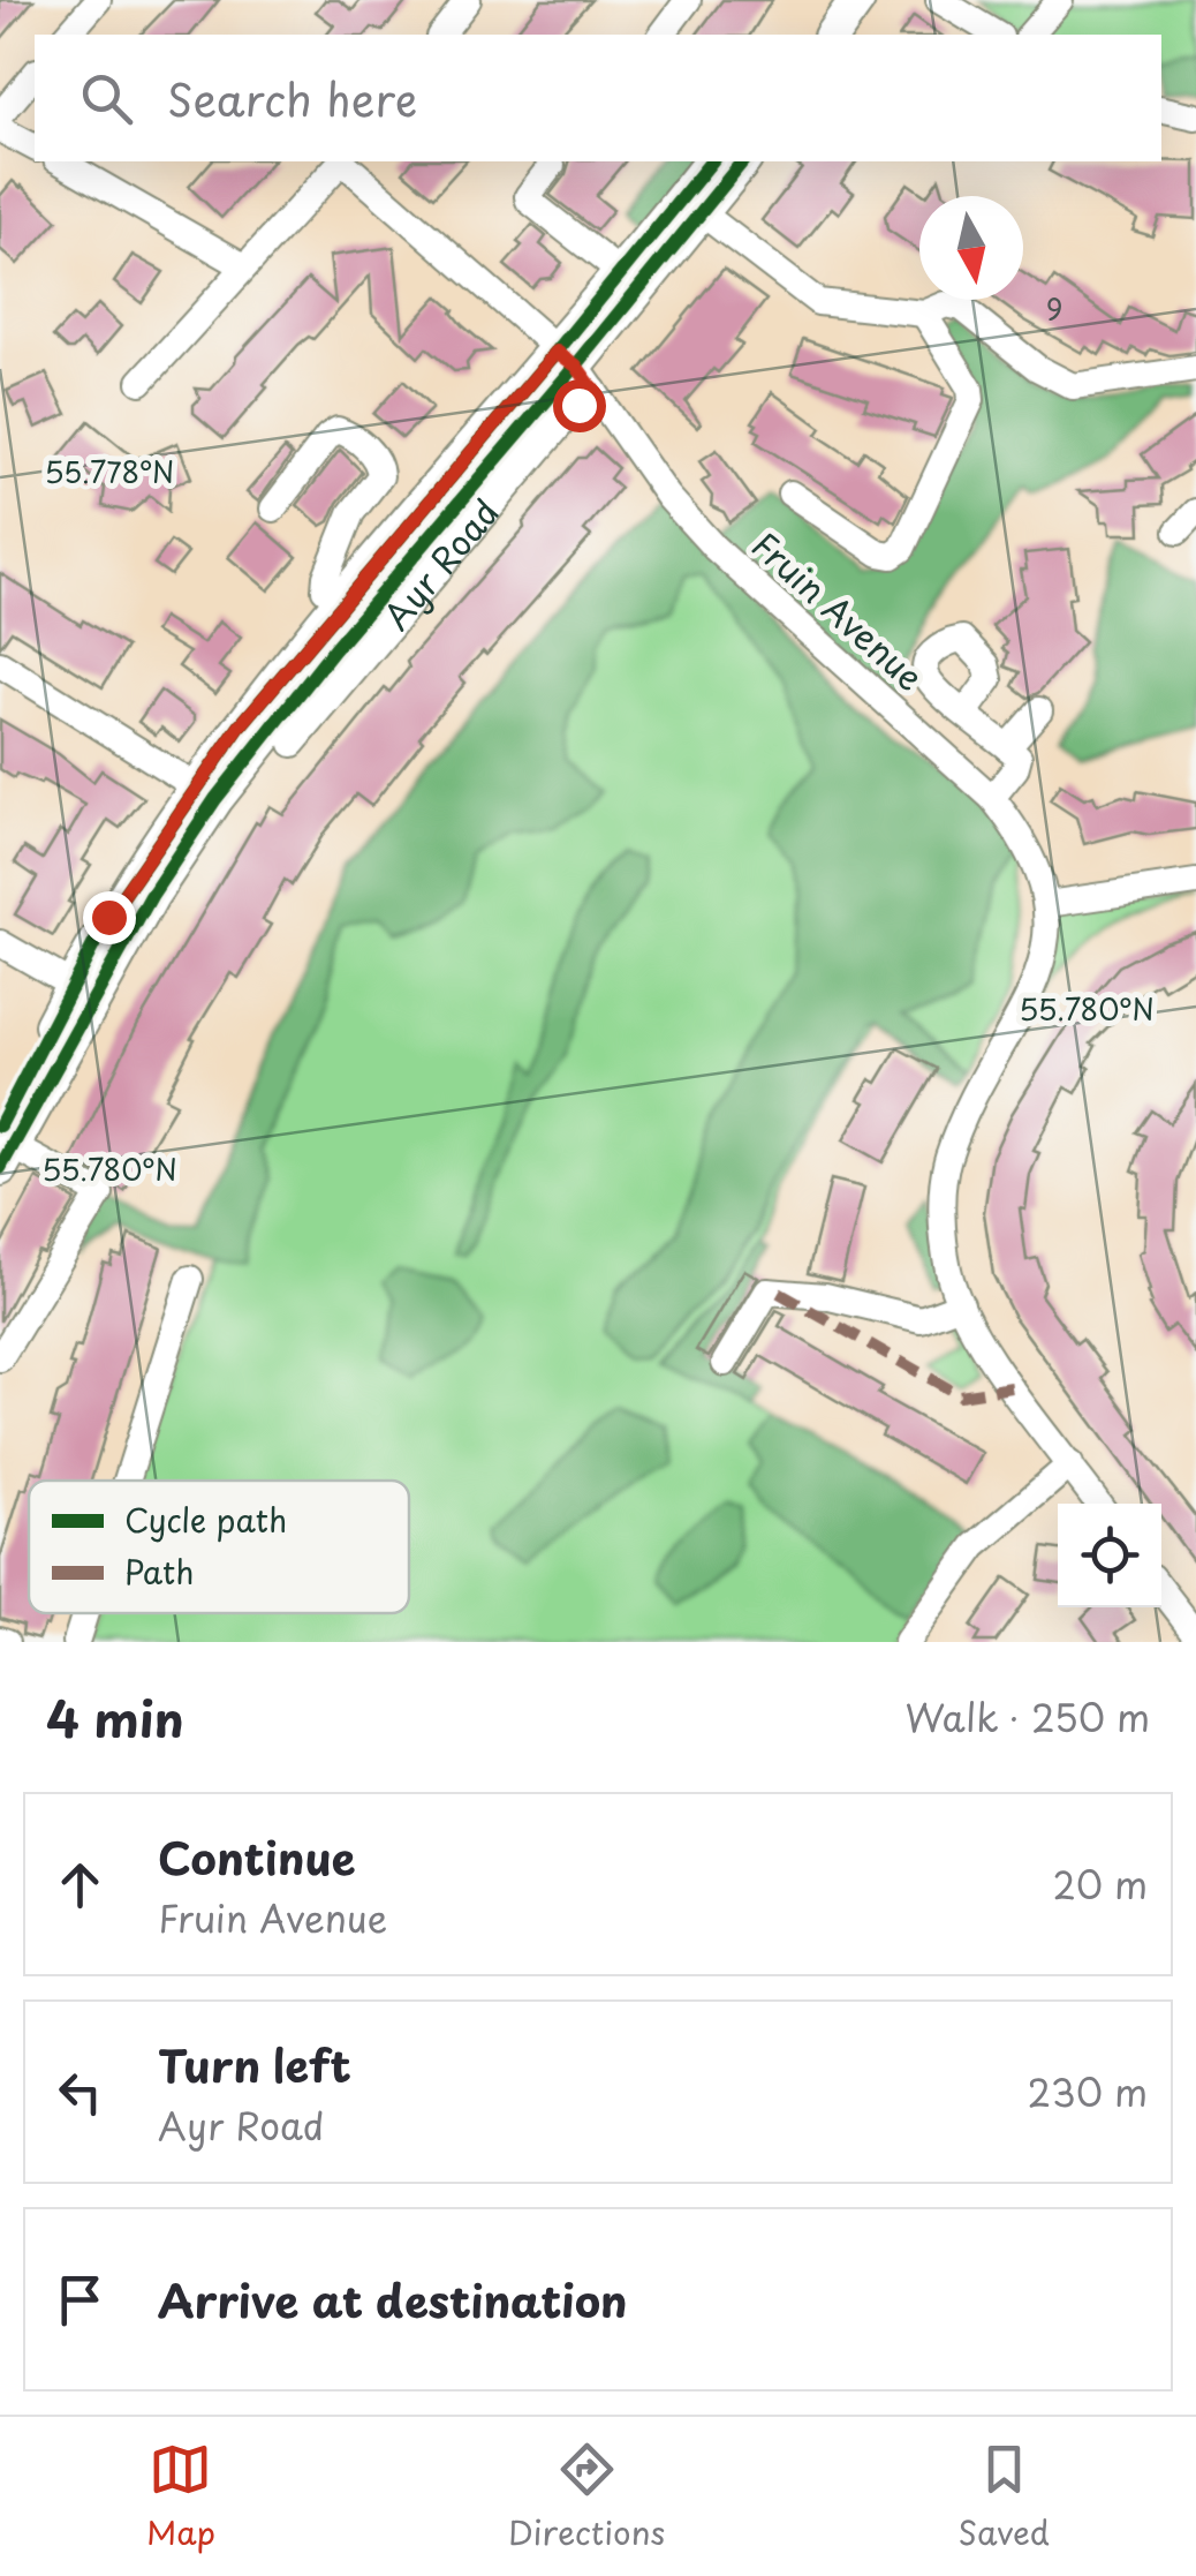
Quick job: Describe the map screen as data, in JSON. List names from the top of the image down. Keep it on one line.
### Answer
{"streets":{"main road":["Ayr Road"],"street":["Fruin Avenue"]},"crossings":[["Ayr Road","Fruin Avenue"]],"house_numbers":["9"],"legend":["Cycle path","Path"],"north":"bottom","page":{"search":"Search here","heading":["4 min","Walk · 250 m"],"list":[["Continue","Fruin Avenue","20 m"],["Turn left","Ayr Road","230 m"],"Arrive at destination"],"nav":["Map","Directions","Saved"]},"coordinates":["55.778°N","55.780°N"]}
